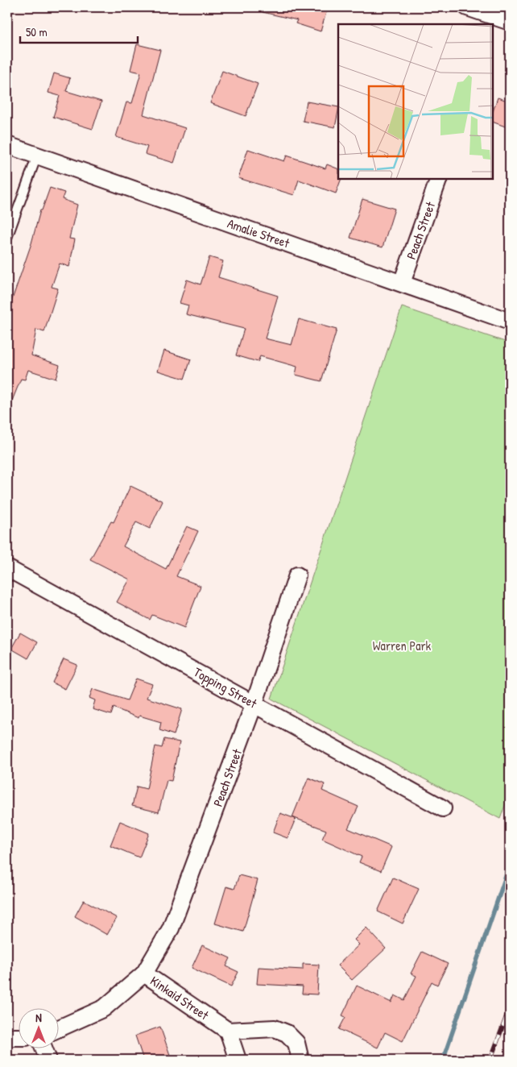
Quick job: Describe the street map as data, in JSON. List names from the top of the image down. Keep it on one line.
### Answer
{"streets":{"street":["Peach Street","Amalie Street","Topping Street","Kinkaid Street"]},"crossings":[["Peach Street","Amalie Street"],["Peach Street","Topping Street"],["Peach Street","Kinkaid Street"]],"parks":["Warren Park"],"scale_bar":"50 m","north":"top"}
